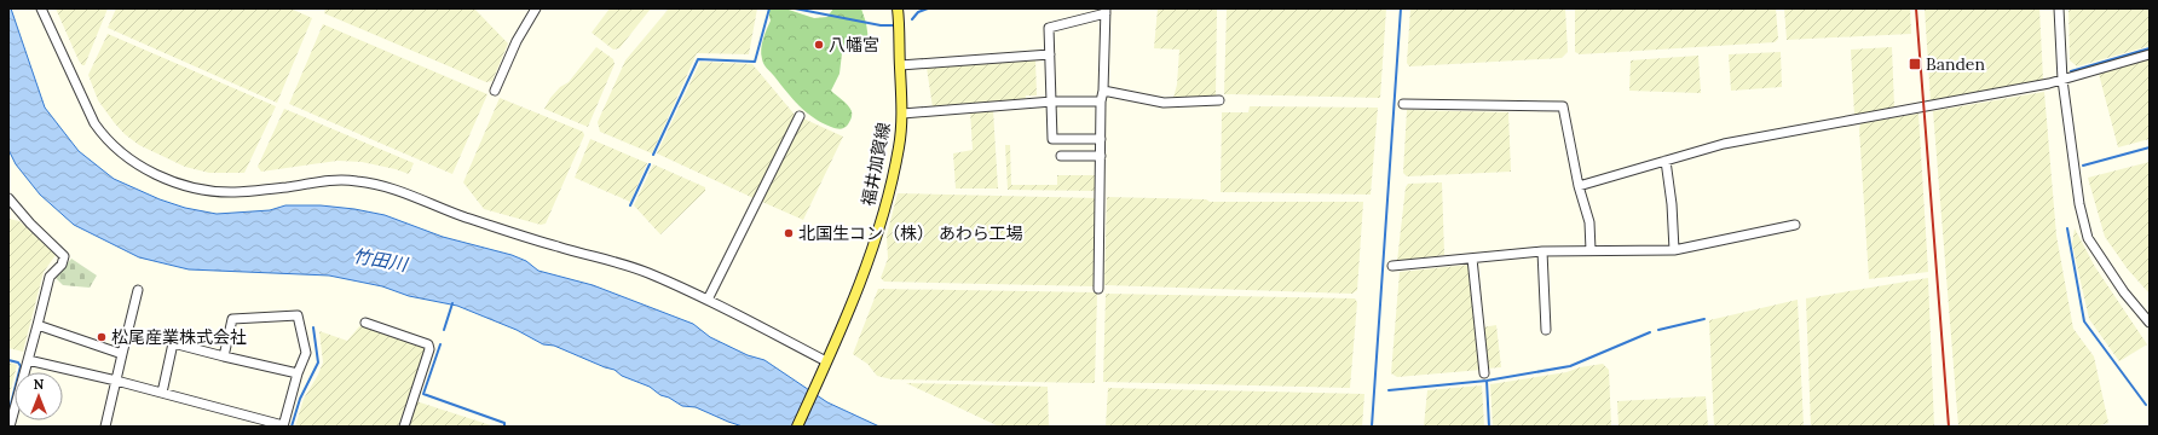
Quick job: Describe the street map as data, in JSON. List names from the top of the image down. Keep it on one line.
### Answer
{"streets":{"main road":["福井加賀線"]},"water":["竹田川"],"places":{"other":["八幡宮","北国生コン（株） あわら工場","松尾産業株式会社"],"transit":["Banden"]},"north":"top"}
